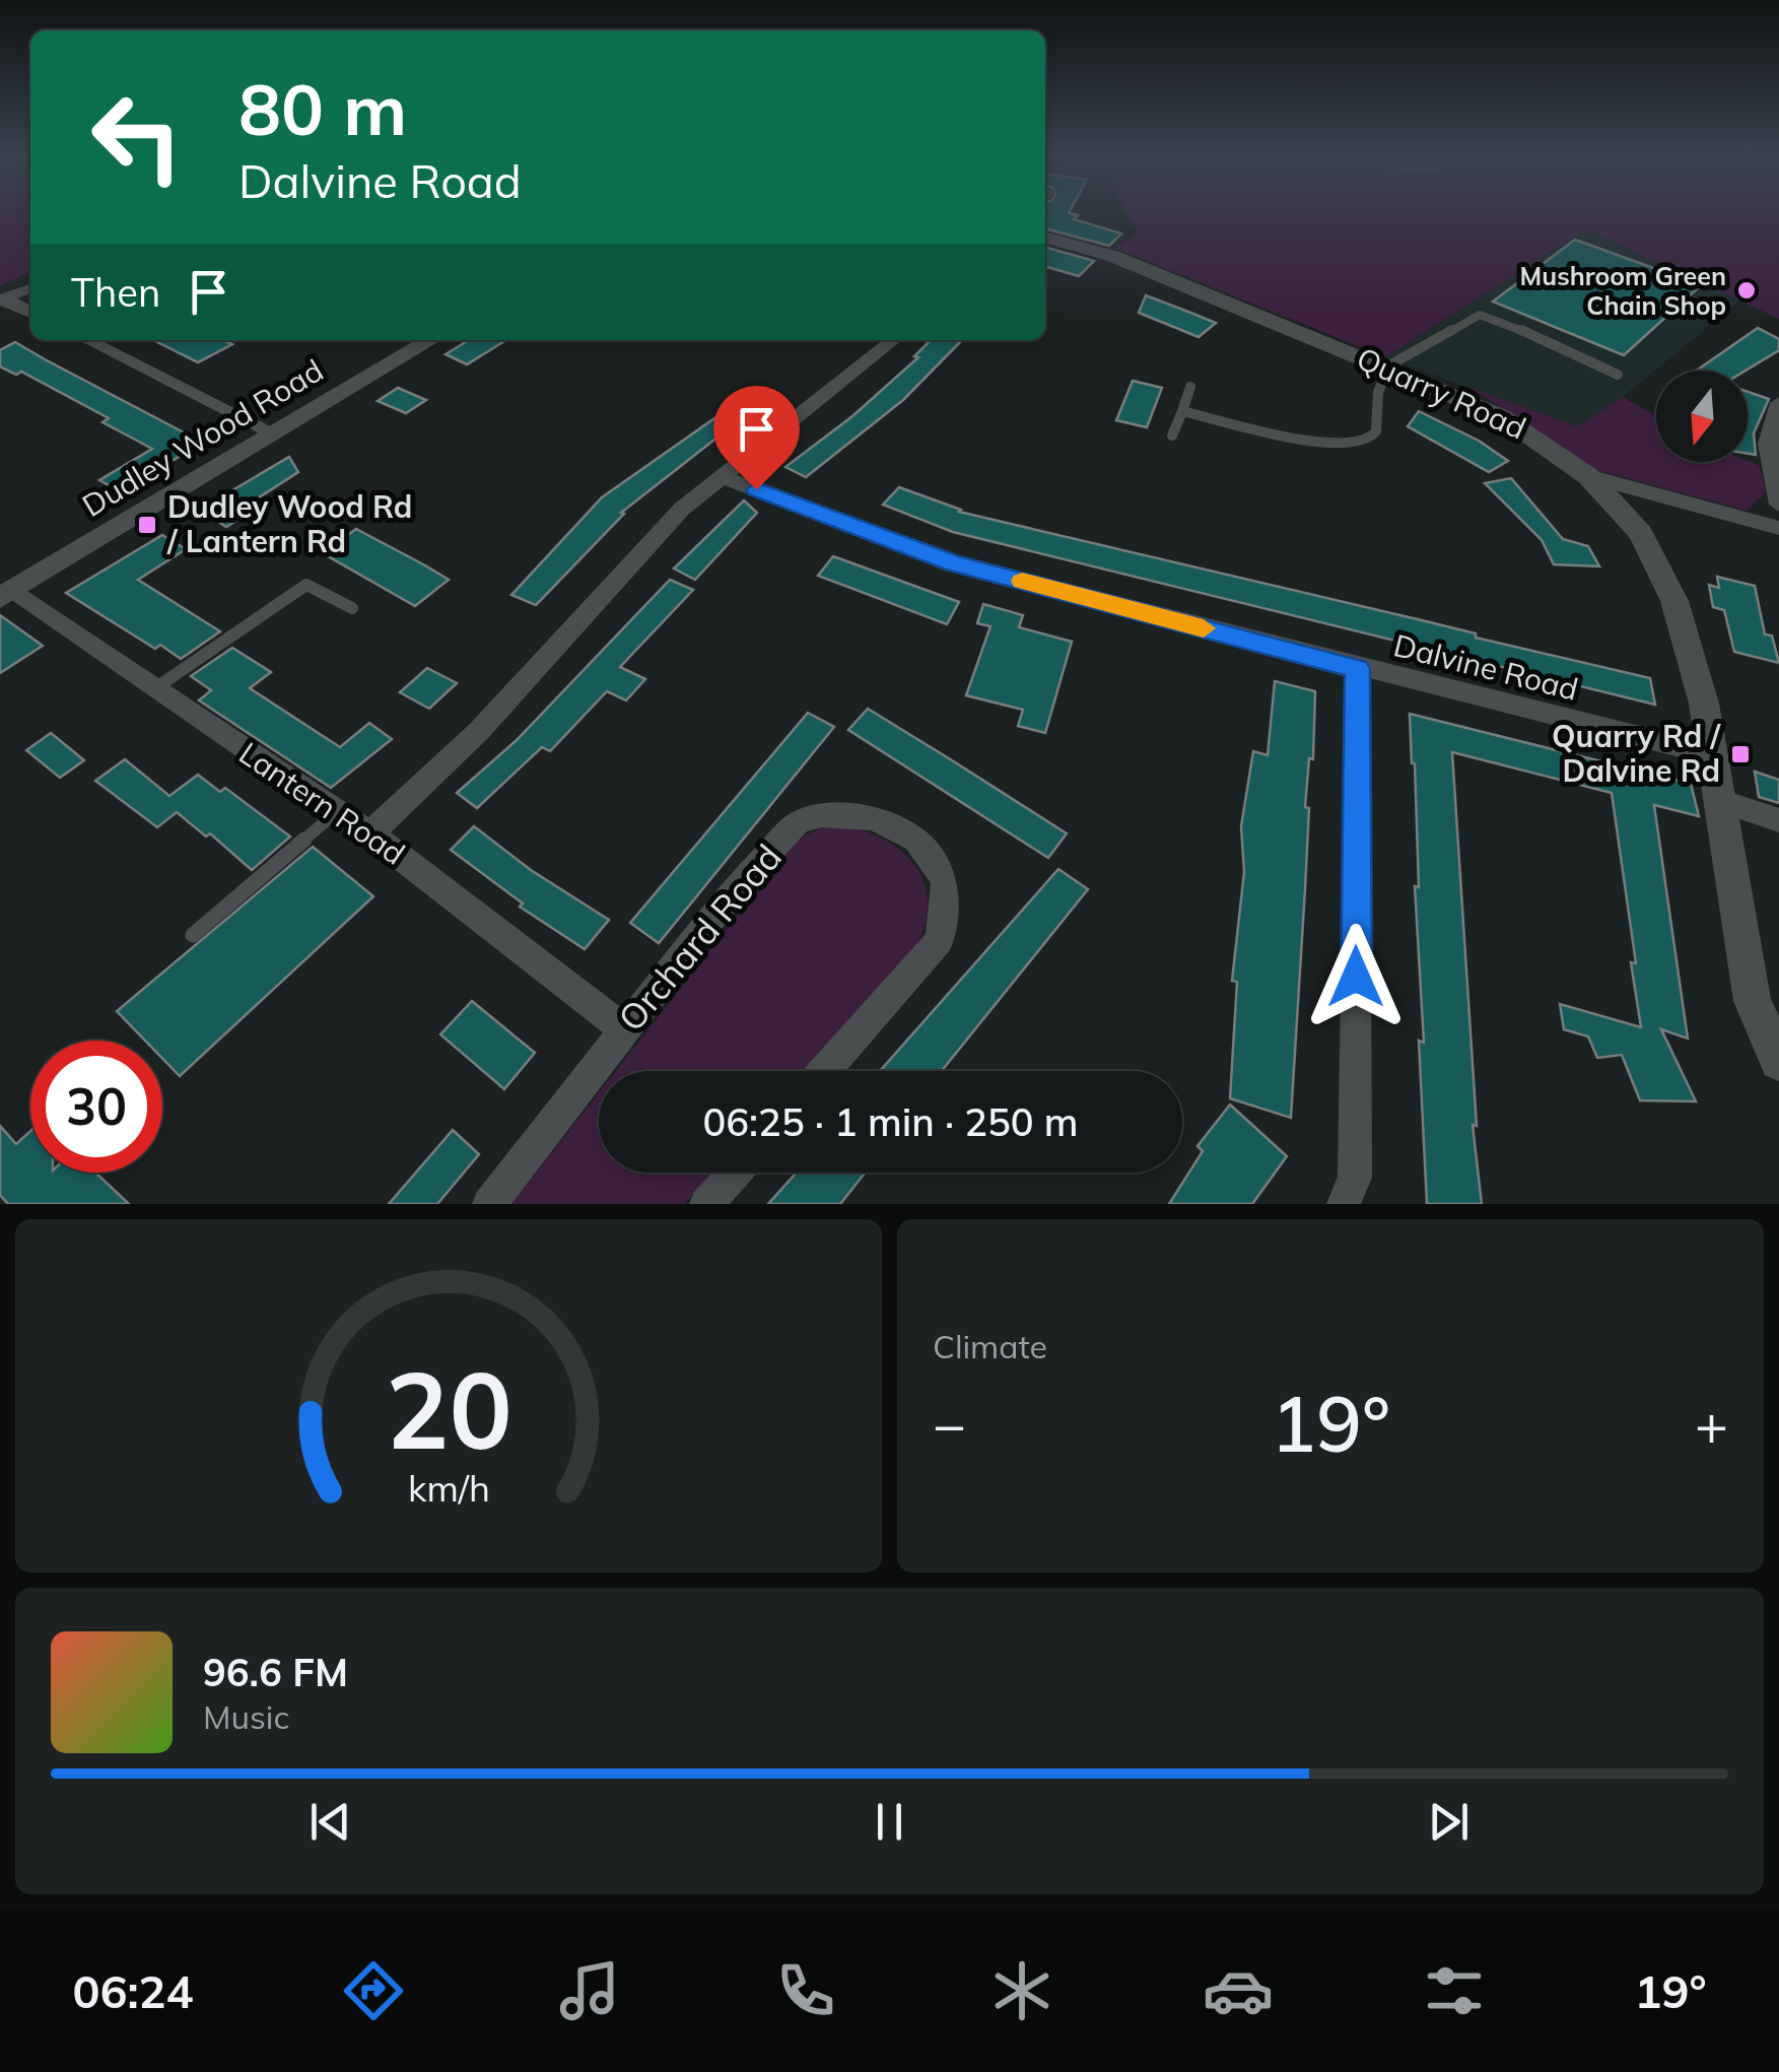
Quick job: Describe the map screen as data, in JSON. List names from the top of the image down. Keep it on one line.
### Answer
{"streets":{"street":["Quarry Road","Dudley Wood Road","Dalvine Road","Lantern Road","Orchard Road"]},"crossings":[["Quarry Road","Dalvine Road"],["Dudley Wood Road","Lantern Road"],["Lantern Road","Orchard Road"]],"places":{"other":["Mushroom Green Chain Shop"],"transit":["Dudley Wood Rd / Lantern Rd","Quarry Rd / Dalvine Rd"]},"north":"bottom","page":{"turn":["80 m","Dalvine Road"],"then":"Then","limit":"30","trip":"06:25 · 1 min · 250 m","tile":"Climate","heat":["−","19°","+"],"song":["96.6 FM","Music"],"tabs":["06:24","19°"],"gauge":["20","km/h"]}}
